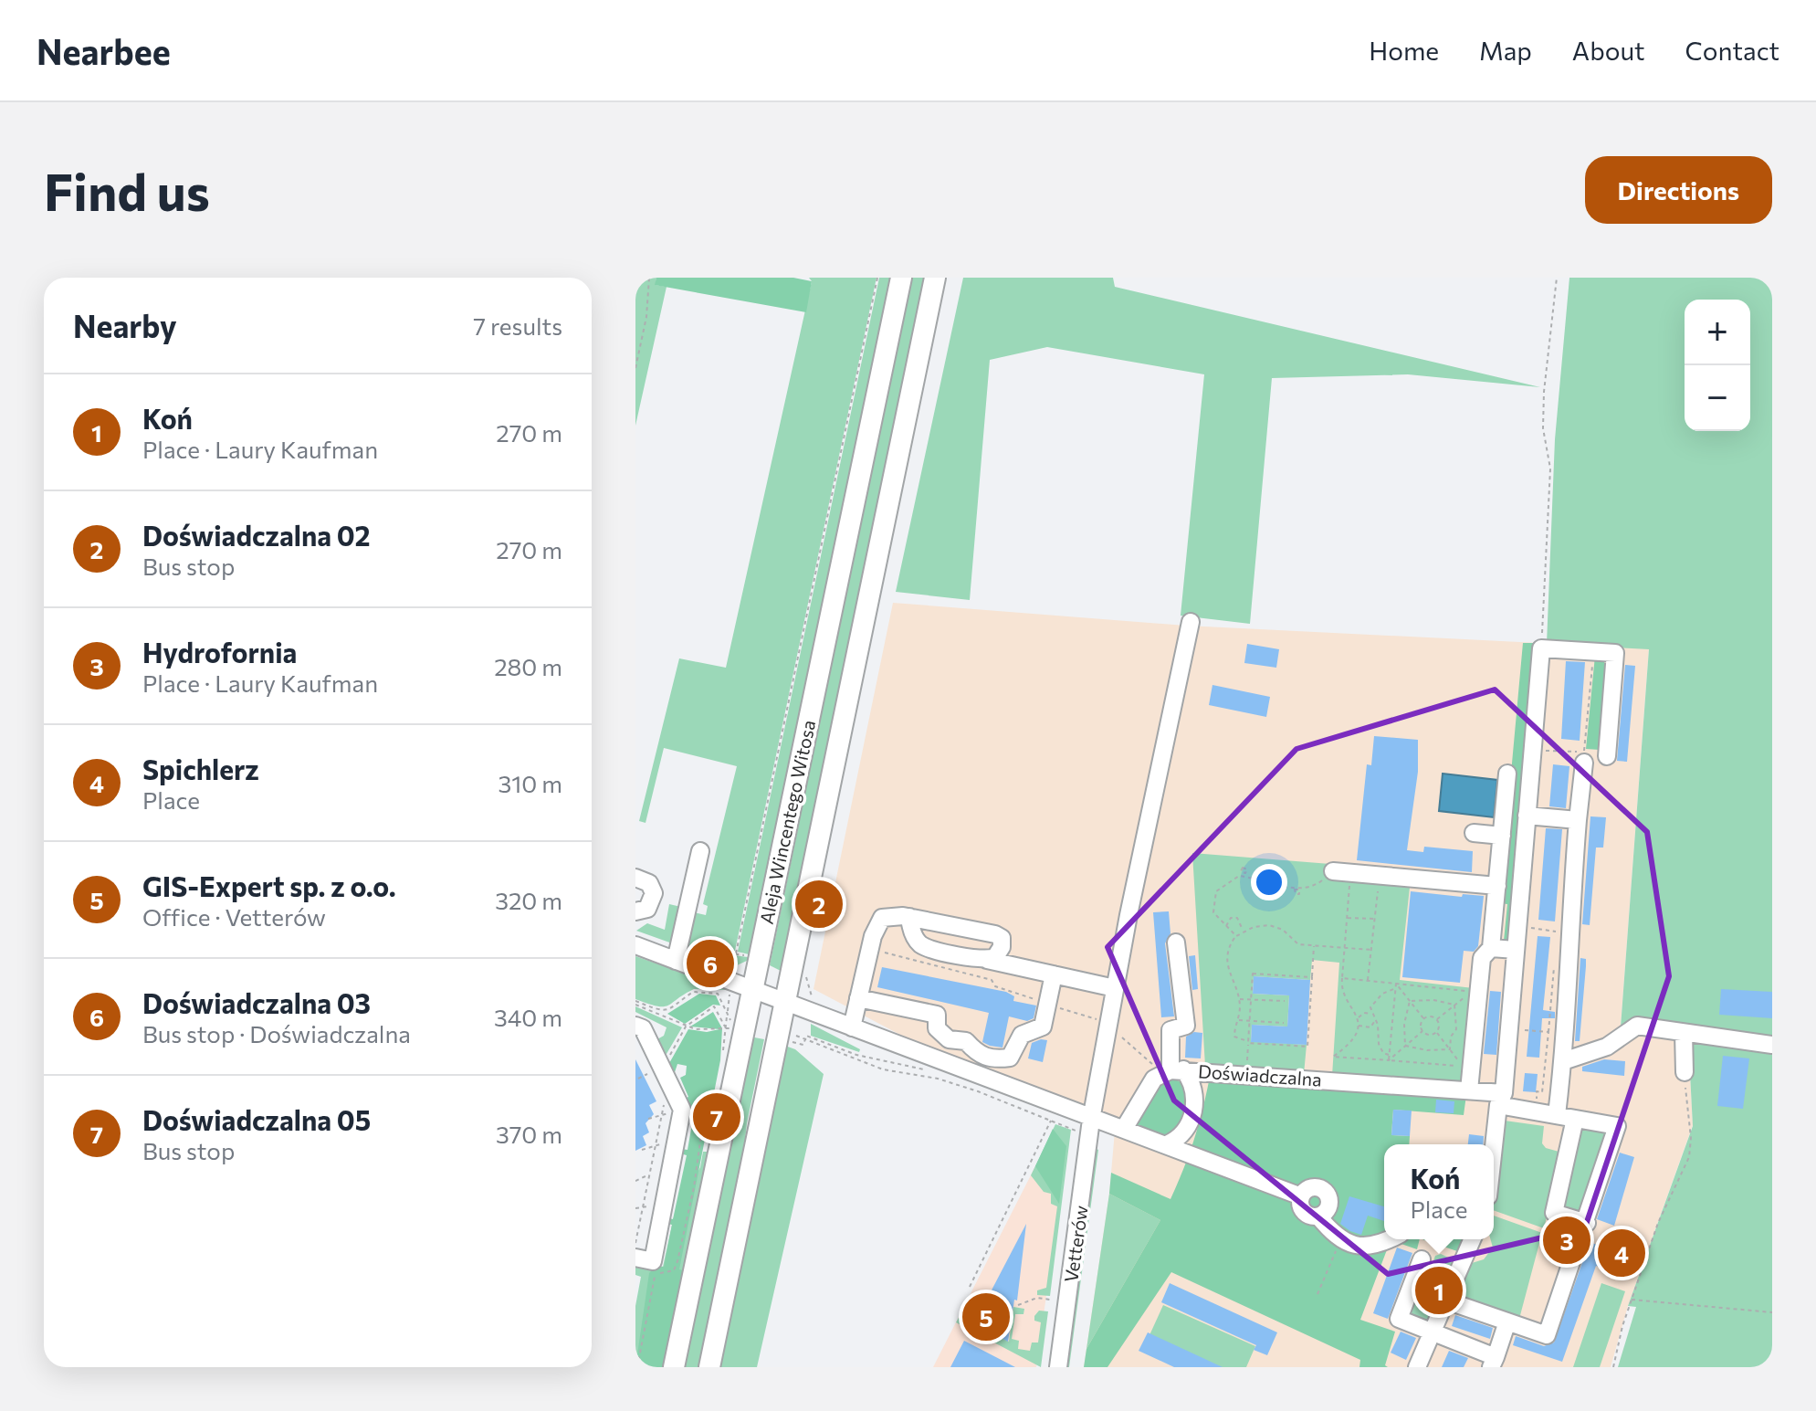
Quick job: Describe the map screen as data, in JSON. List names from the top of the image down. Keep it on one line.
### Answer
{"streets":{"main road":["Aleja Wincentego Witosa"],"street":["Doświadczalna","Vetterów"]},"page":{"header":"Nearbee","nav":["Home","Map","About","Contact"],"buttons":"Directions","title":"Find us","heading":["Nearby","7 results"],"map_buttons":["+","−"],"list":[{"mark":"1","name":"Koń","note":"Place · Laury Kaufman","value":"270 m"},{"mark":"2","name":"Doświadczalna 02","note":"Bus stop","value":"270 m"},{"mark":"3","name":"Hydrofornia","note":"Place · Laury Kaufman","value":"280 m"},{"mark":"4","name":"Spichlerz","note":"Place","value":"310 m"},{"mark":"5","name":"GIS-Expert sp. z o.o.","note":"Office · Vetterów","value":"320 m"},{"mark":"6","name":"Doświadczalna 03","note":"Bus stop · Doświadczalna","value":"340 m"},{"mark":"7","name":"Doświadczalna 05","note":"Bus stop","value":"370 m"}],"pins":["2","6","7","3","4","1","5"],"popup":["Koń","Place"]}}
